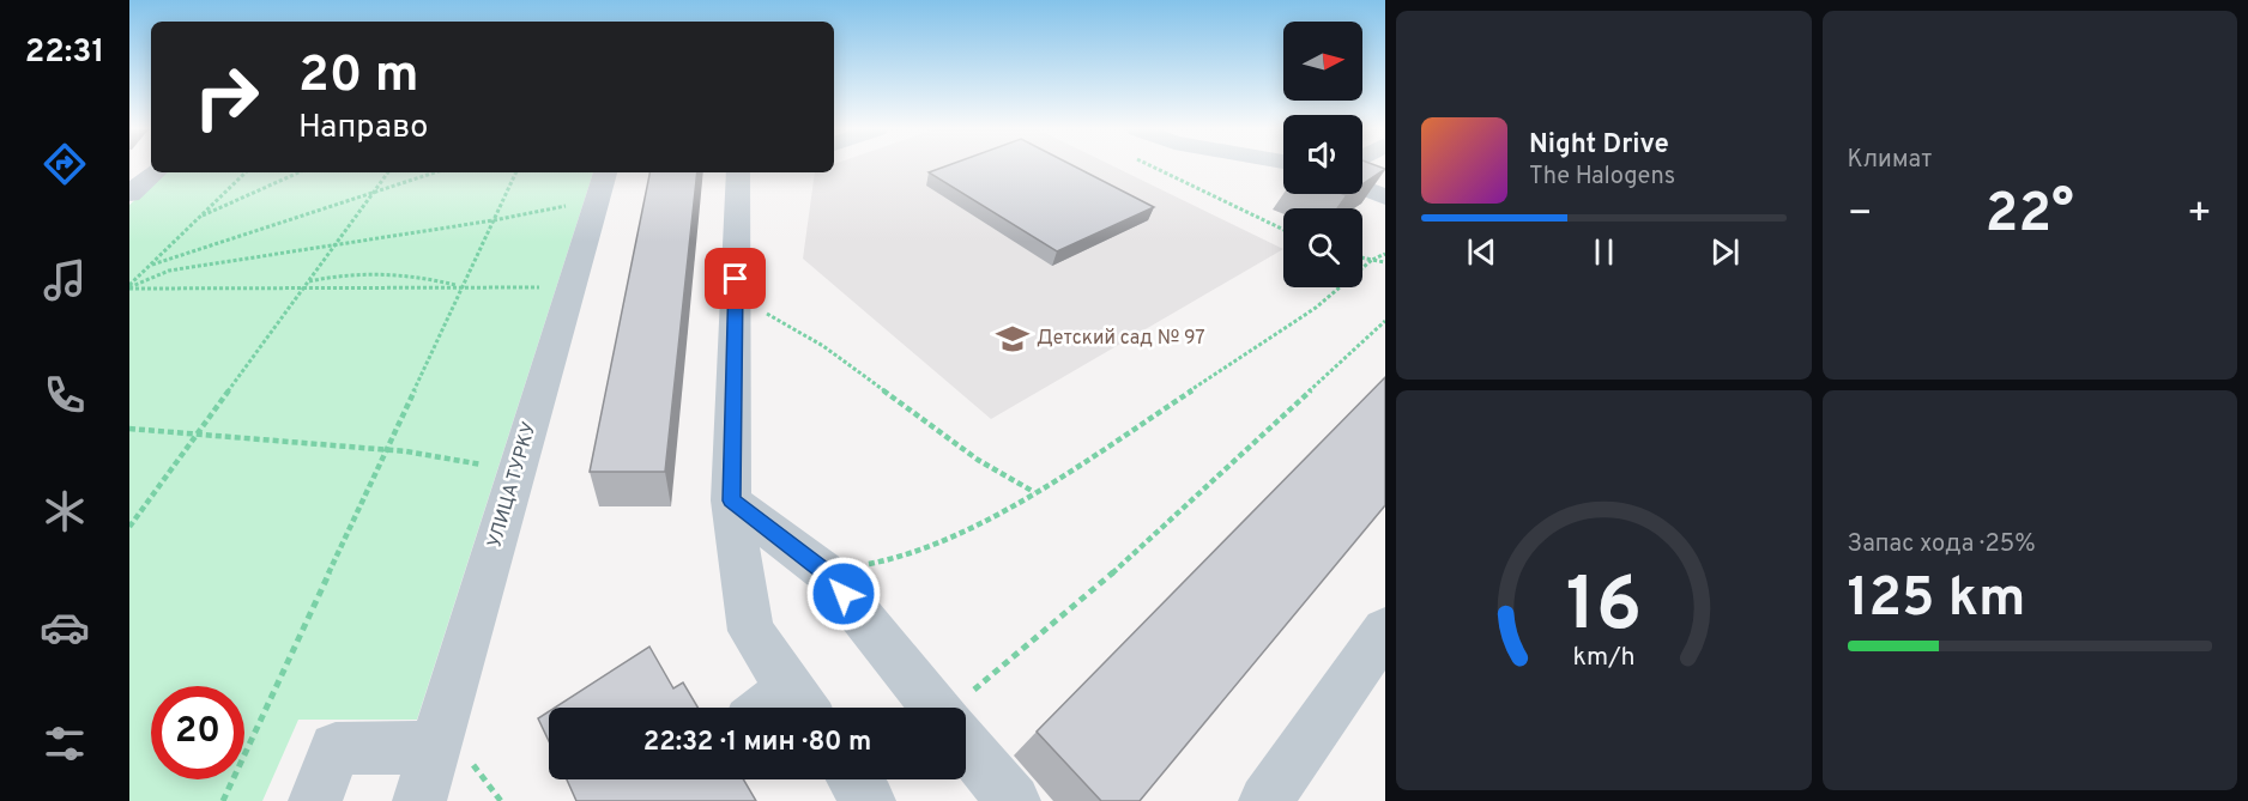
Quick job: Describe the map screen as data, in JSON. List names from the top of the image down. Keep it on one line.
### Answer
{"streets":{"street":["УЛИЦА ТУРКУ"]},"places":{"school or university":["Детский сад № 97"]},"north":"right","page":{"tabs":"22:31","tile":["Климат",["Запас хода · 25%","125 km"]],"turn":["20 m","Направо"],"song":["Night Drive","The Halogens"],"heat":["−","22°","+"],"limit":"20","trip":"22:32 · 1 мин · 80 m","gauge":["16","km/h"]}}
